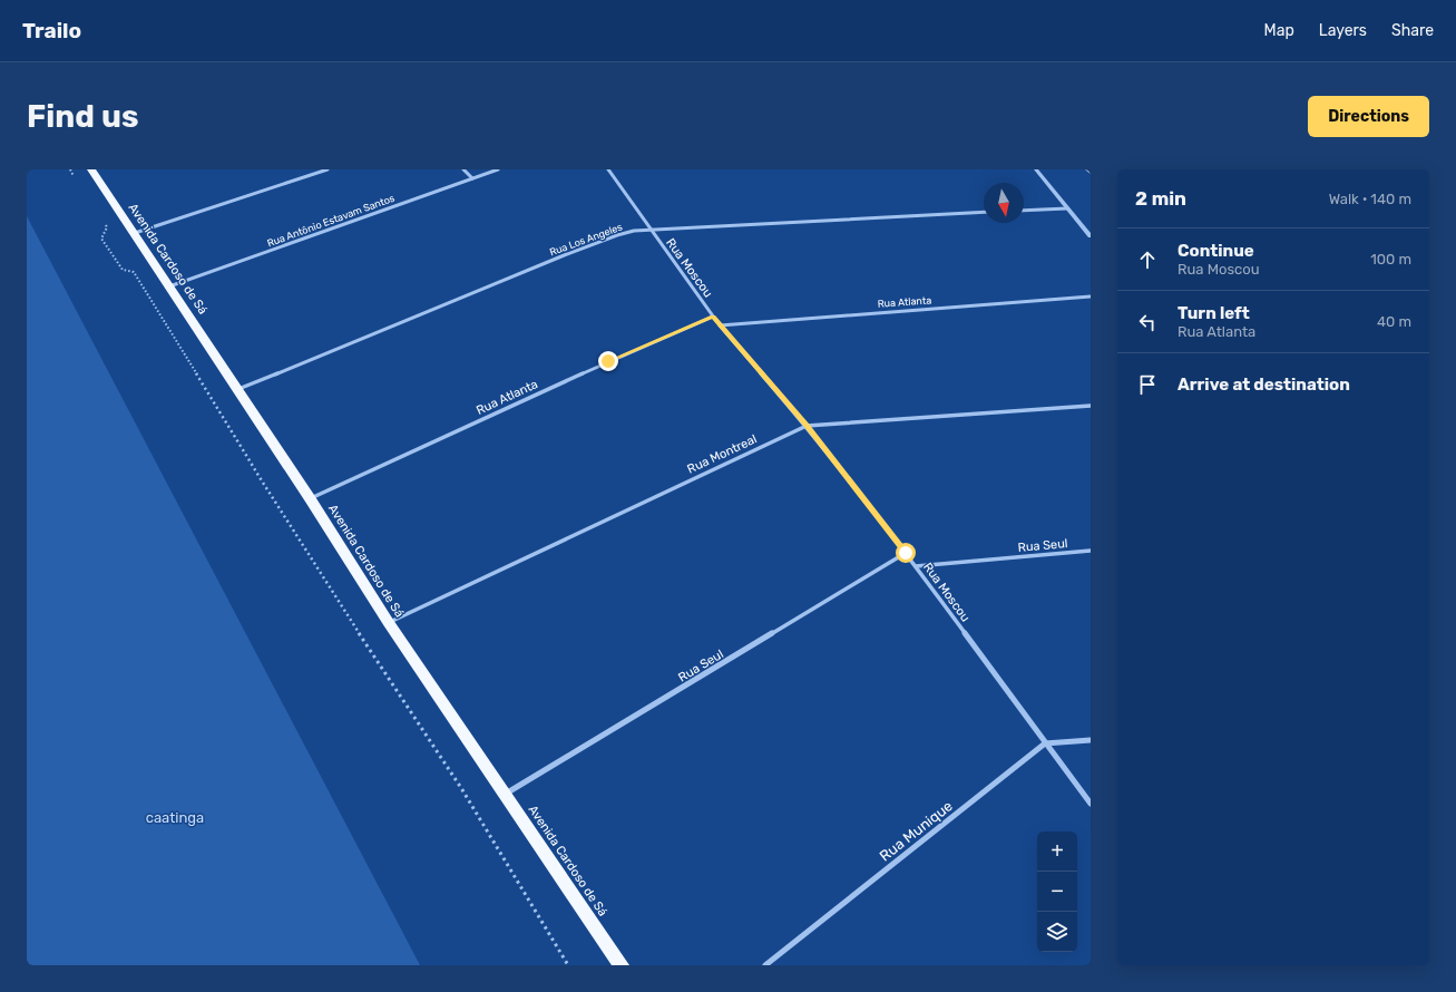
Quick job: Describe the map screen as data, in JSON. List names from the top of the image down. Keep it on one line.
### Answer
{"streets":{"highway":["Avenida Cardoso de Sá"],"street":["Rua Antônio Estavam Santos","Rua Los Angeles","Rua Moscou","Rua Atlanta","Rua Montreal","Rua Seul","Rua Munique"]},"crossings":[["Rua Antônio Estavam Santos","Avenida Cardoso de Sá"],["Rua Los Angeles","Avenida Cardoso de Sá"],["Rua Los Angeles","Rua Moscou"],["Avenida Cardoso de Sá","Rua Atlanta"],["Avenida Cardoso de Sá","Rua Montreal"],["Avenida Cardoso de Sá","Rua Seul"],["Rua Moscou","Rua Atlanta"],["Rua Moscou","Rua Montreal"],["Rua Moscou","Rua Seul"],["Rua Moscou","Rua Munique"]],"parks":["caatinga"],"north":"bottom","page":{"header":"Trailo","nav":["Map","Layers","Share"],"buttons":"Directions","title":"Find us","heading":["2 min","Walk · 140 m"],"list":[["Continue","Rua Moscou","100 m"],["Turn left","Rua Atlanta","40 m"],"Arrive at destination"],"map_buttons":["+","−"]}}
